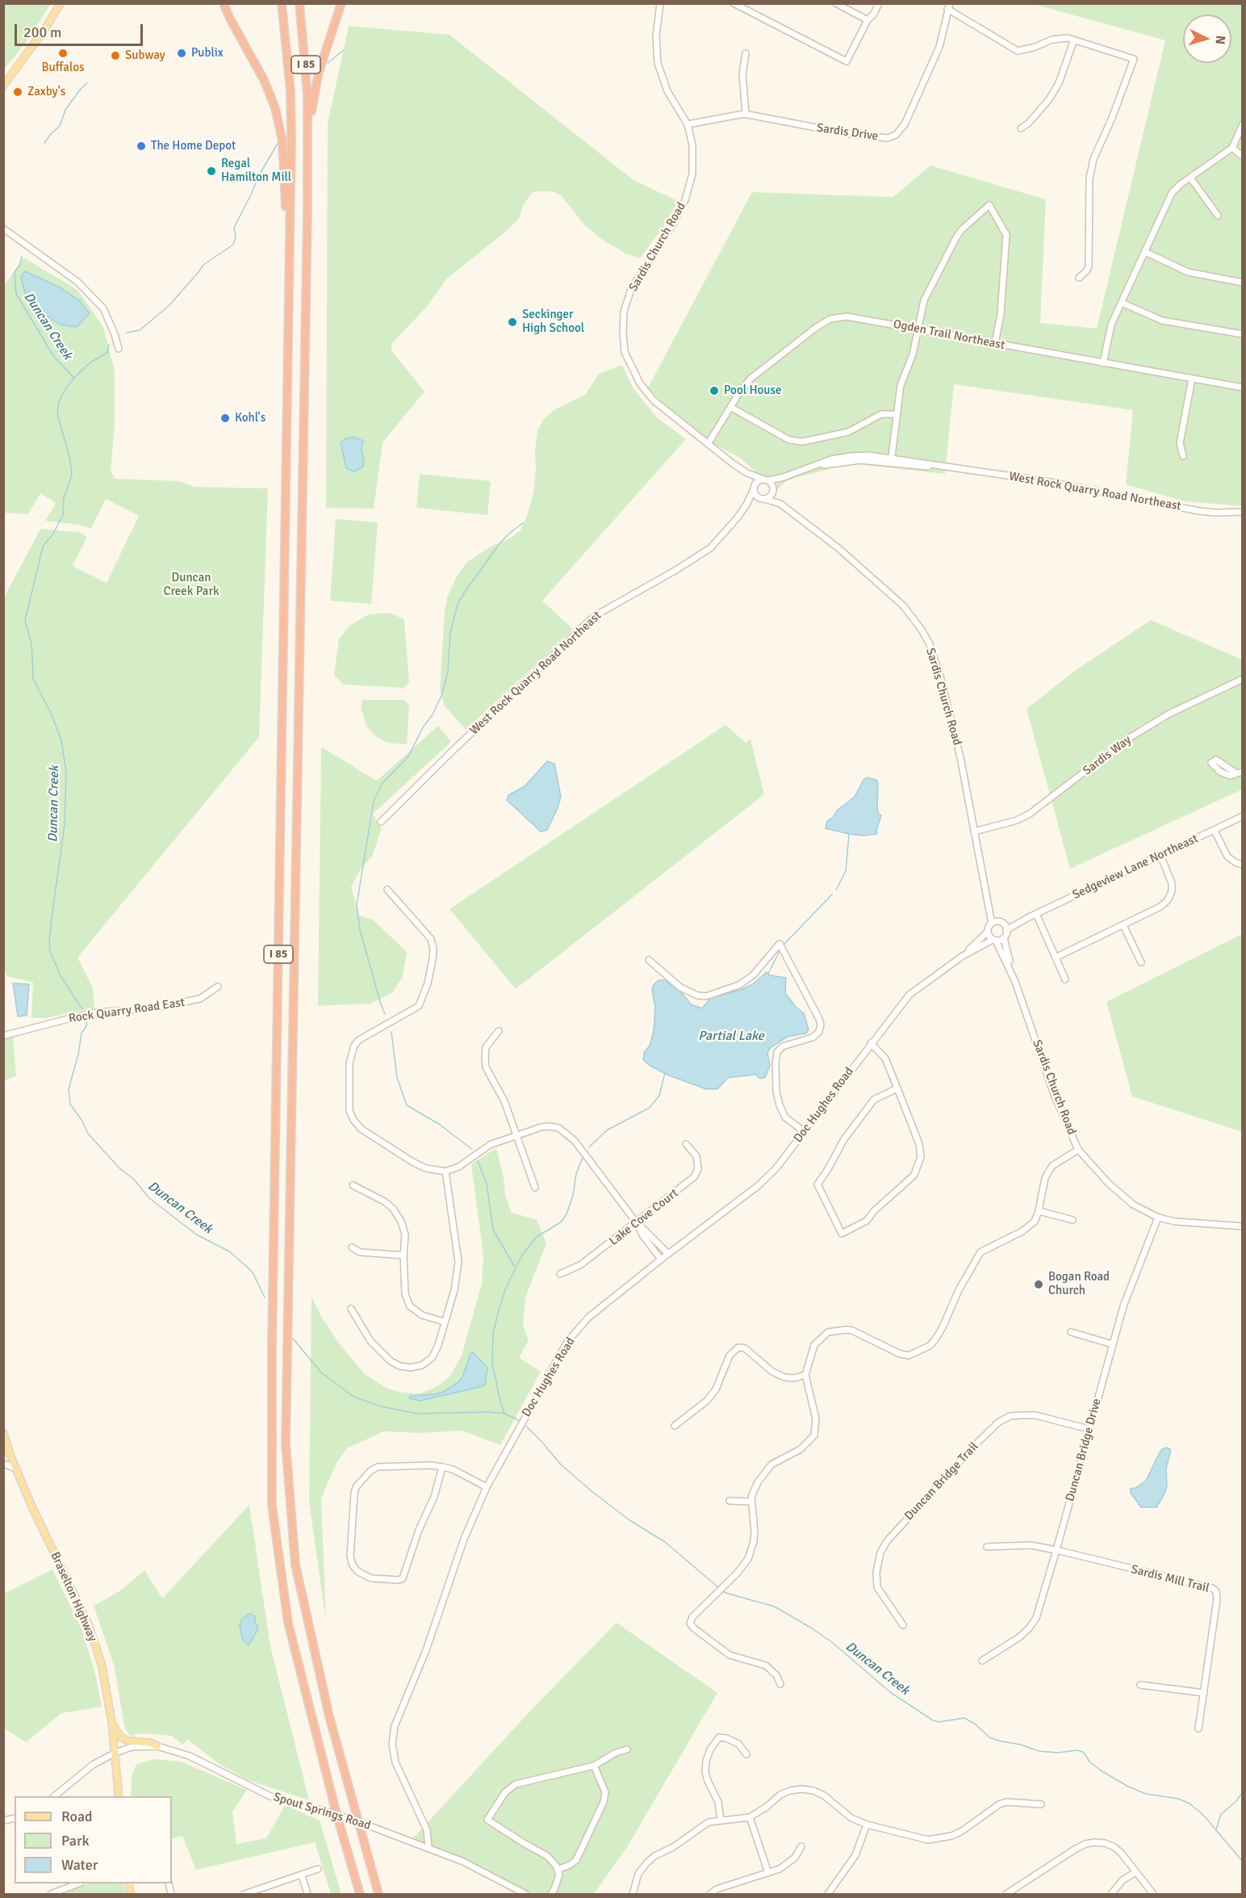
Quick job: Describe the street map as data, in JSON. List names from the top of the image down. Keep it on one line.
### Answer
{"streets":{"highway":["I 85"],"main road":["Braselton Highway"],"street":["Sardis Drive","Sardis Church Road","Ogden Trail Northeast","West Rock Quarry Road Northeast","Sardis Way","Sedgeview Lane Northeast","Rock Quarry Road East","Doc Hughes Road","Lake Cove Court","Duncan Bridge Drive","Duncan Bridge Trail","Sardis Mill Trail","Spout Springs Road"]},"crossings":[["Sardis Drive","Sardis Church Road"],["Sardis Church Road","Ogden Trail Northeast"],["Sardis Church Road","West Rock Quarry Road Northeast"],["Sardis Church Road","Sardis Way"],["Sardis Church Road","Sedgeview Lane Northeast"],["Sardis Church Road","Doc Hughes Road"],["Sardis Church Road","Duncan Bridge Drive"],["Sedgeview Lane Northeast","Doc Hughes Road"],["Doc Hughes Road","Spout Springs Road"],["Duncan Bridge Drive","Duncan Bridge Trail"],["Duncan Bridge Drive","Sardis Mill Trail"],["Braselton Highway","Spout Springs Road"]],"water":["Duncan Creek","Partial Lake"],"parks":["Duncan Creek Park"],"places":["Buffalos","Publix","Subway","Zaxby's","The Home Depot","Regal Hamilton Mill","Seckinger High School","Pool House","Kohl's","Bogan Road Church"],"legend":["Road","Park","Water"],"scale_bar":"200 m","north":"right"}
